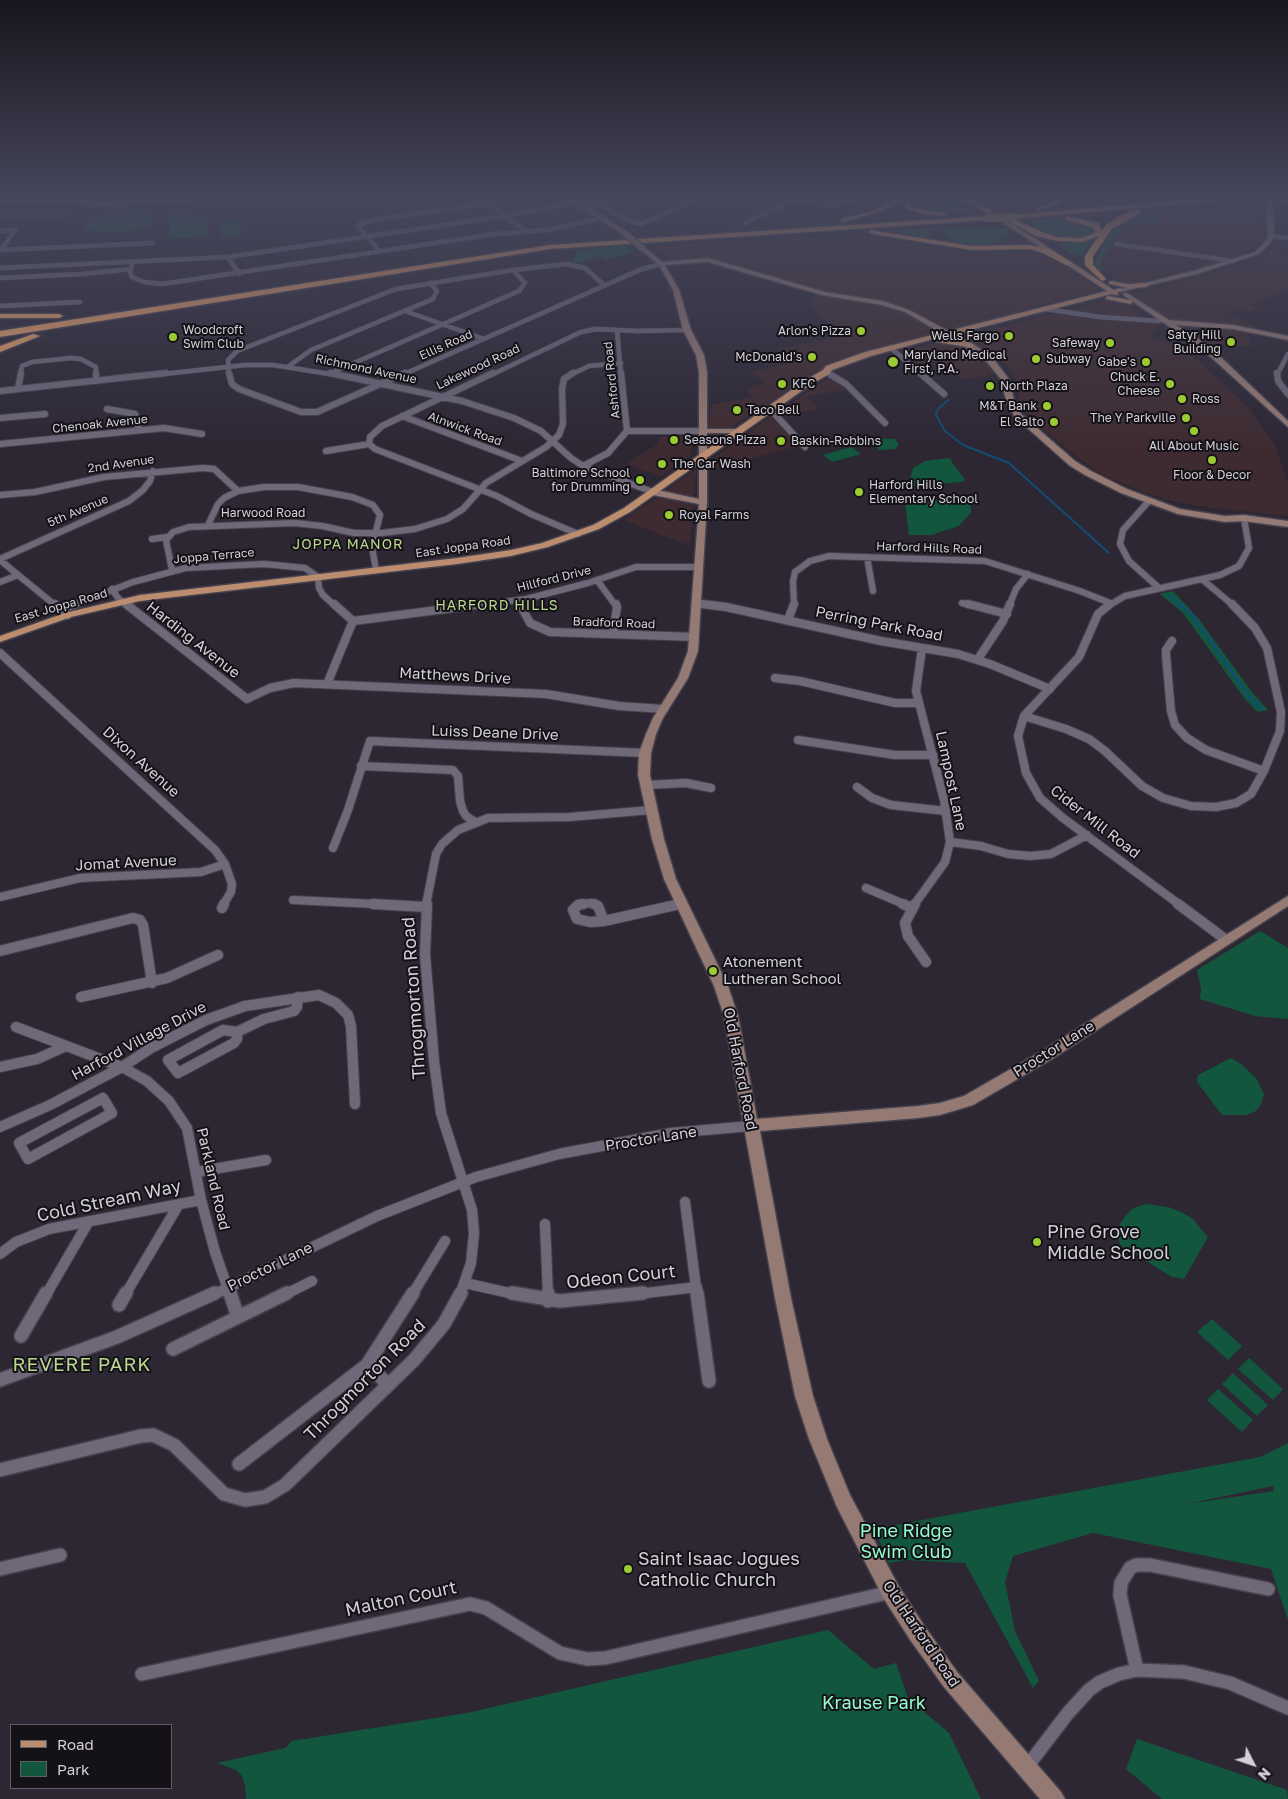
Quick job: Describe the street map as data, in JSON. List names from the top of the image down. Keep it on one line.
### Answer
{"streets":{"main road":["East Joppa Road"],"street":["Ellis Road","Lakewood Road","Richmond Avenue","Ashford Road","Chenoak Avenue","Alnwick Road","2nd Avenue","5th Avenue","Harwood Road","Harford Hills Road","Joppa Terrace","Hillford Drive","Bradford Road","Perring Park Road","Harding Avenue","Matthews Drive","Luiss Deane Drive","Dixon Avenue","Lampost Lane","Cider Mill Road","Jomat Avenue","Throgmorton Road","Harford Village Drive","Proctor Lane","Old Harford Road","Parkland Road","Cold Stream Way","Odeon Court","Malton Court"]},"crossings":[["Ellis Road","Richmond Avenue"],["Lakewood Road","Richmond Avenue"],["Lakewood Road","Ashford Road"],["Lakewood Road","Alnwick Road"],["Lakewood Road","Old Harford Road"],["Richmond Avenue","Ashford Road"],["Richmond Avenue","Harwood Road"],["Richmond Avenue","East Joppa Road"],["Richmond Avenue","Old Harford Road"],["Alnwick Road","Harwood Road"],["2nd Avenue","5th Avenue"],["East Joppa Road","Joppa Terrace"],["East Joppa Road","Harding Avenue"],["East Joppa Road","Old Harford Road"],["Harford Hills Road","Perring Park Road"],["Harford Hills Road","Cider Mill Road"],["Hillford Drive","Bradford Road"],["Hillford Drive","Old Harford Road"],["Bradford Road","Old Harford Road"],["Perring Park Road","Lampost Lane"],["Perring Park Road","Cider Mill Road"],["Perring Park Road","Old Harford Road"],["Harding Avenue","Matthews Drive"],["Matthews Drive","Old Harford Road"],["Luiss Deane Drive","Old Harford Road"],["Dixon Avenue","Jomat Avenue"],["Cider Mill Road","Proctor Lane"],["Throgmorton Road","Proctor Lane"],["Throgmorton Road","Old Harford Road"],["Throgmorton Road","Odeon Court"],["Harford Village Drive","Parkland Road"],["Proctor Lane","Old Harford Road"],["Proctor Lane","Parkland Road"],["Old Harford Road","Malton Court"],["Parkland Road","Cold Stream Way"]],"districts":["JOPPA MANOR","HARFORD HILLS","REVERE PARK"],"parks":["Pine Ridge Swim Club","Krause Park"],"places":["Arlon's Pizza","Wells Fargo","Woodcroft Swim Club","Satyr Hill Building","Safeway","McDonald's","Subway","Maryland Medical First, P.A.","Gabe's","KFC","Chuck E. Cheese","North Plaza","Ross","M&T Bank","Taco Bell","The Y Parkville","El Salto","All About Music","Seasons Pizza","Baskin-Robbins","Floor & Decor","The Car Wash","Baltimore School for Drumming","Harford Hills Elementary School","Royal Farms","Atonement Lutheran School","Pine Grove Middle School","Saint Isaac Jogues Catholic Church"],"legend":["Road","Park"],"north":"bottom right"}
